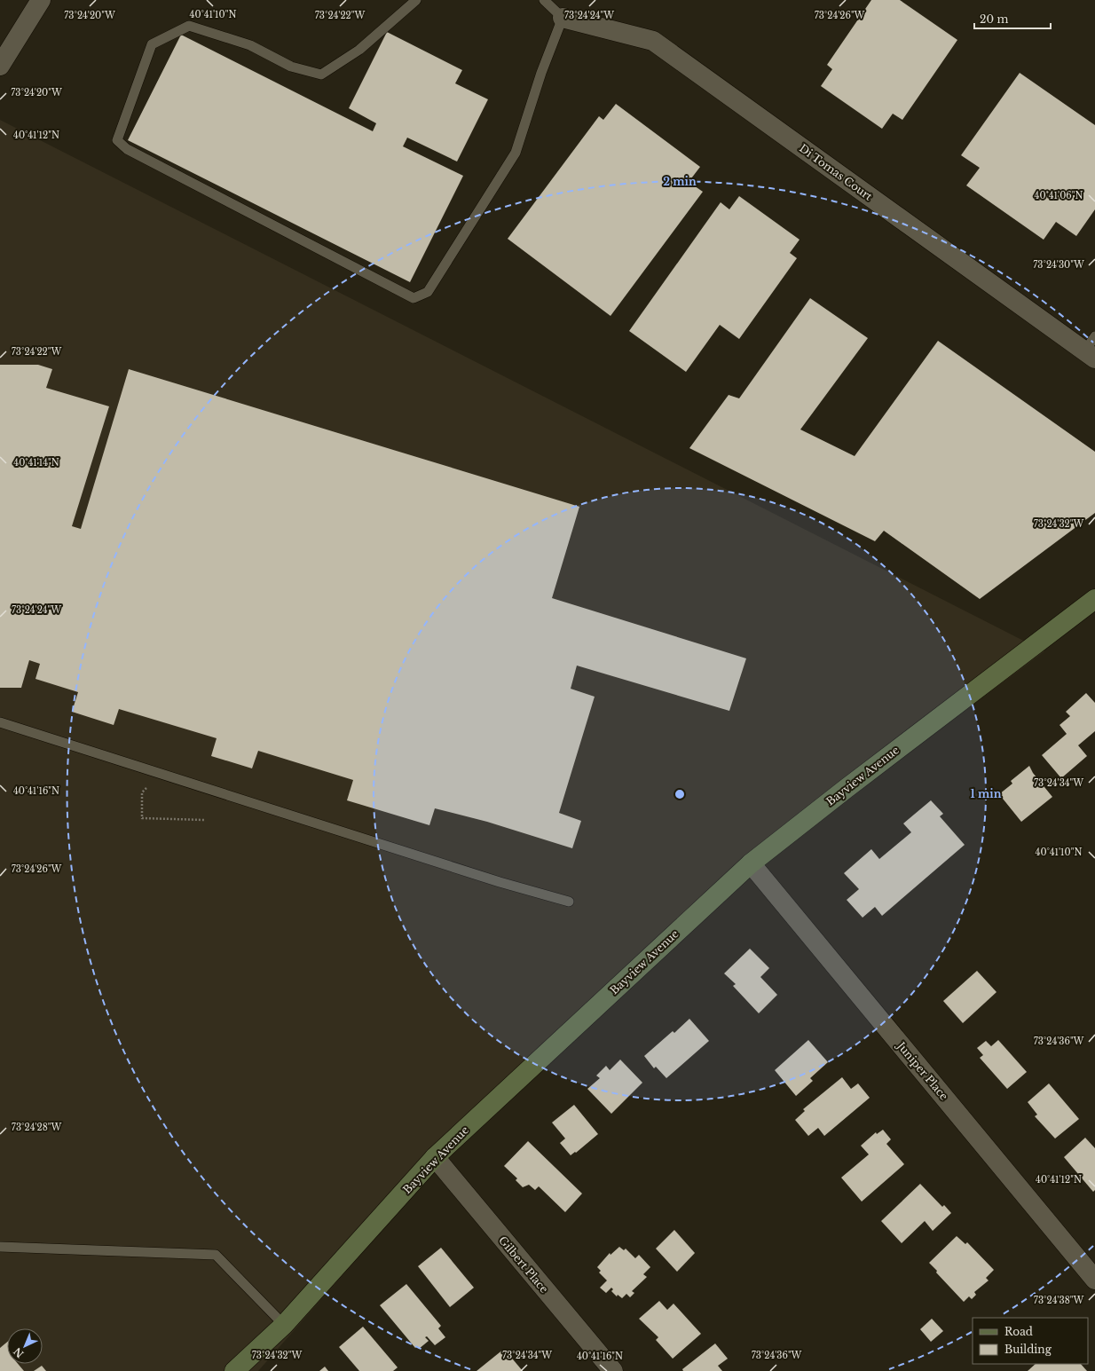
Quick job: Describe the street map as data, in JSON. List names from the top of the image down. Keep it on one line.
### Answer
{"streets":{"street":["Di Tomas Court","Bayview Avenue","Juniper Place","Gilbert Place"]},"crossings":[["Bayview Avenue","Juniper Place"],["Bayview Avenue","Gilbert Place"]],"legend":["Road","Building"],"scale_bar":"20 m","north":"bottom left","coordinates":["40°41'10\"N","73°24'20\"W","73°24'22\"W","73°24'24\"W","73°24'26\"W","40°41'12\"N","40°41'06\"N","73°24'30\"W","40°41'14\"N","73°24'32\"W","73°24'34\"W","40°41'16\"N","73°24'36\"W","73°24'28\"W","73°24'38\"W"],"rings":["2 min","1 min"]}
